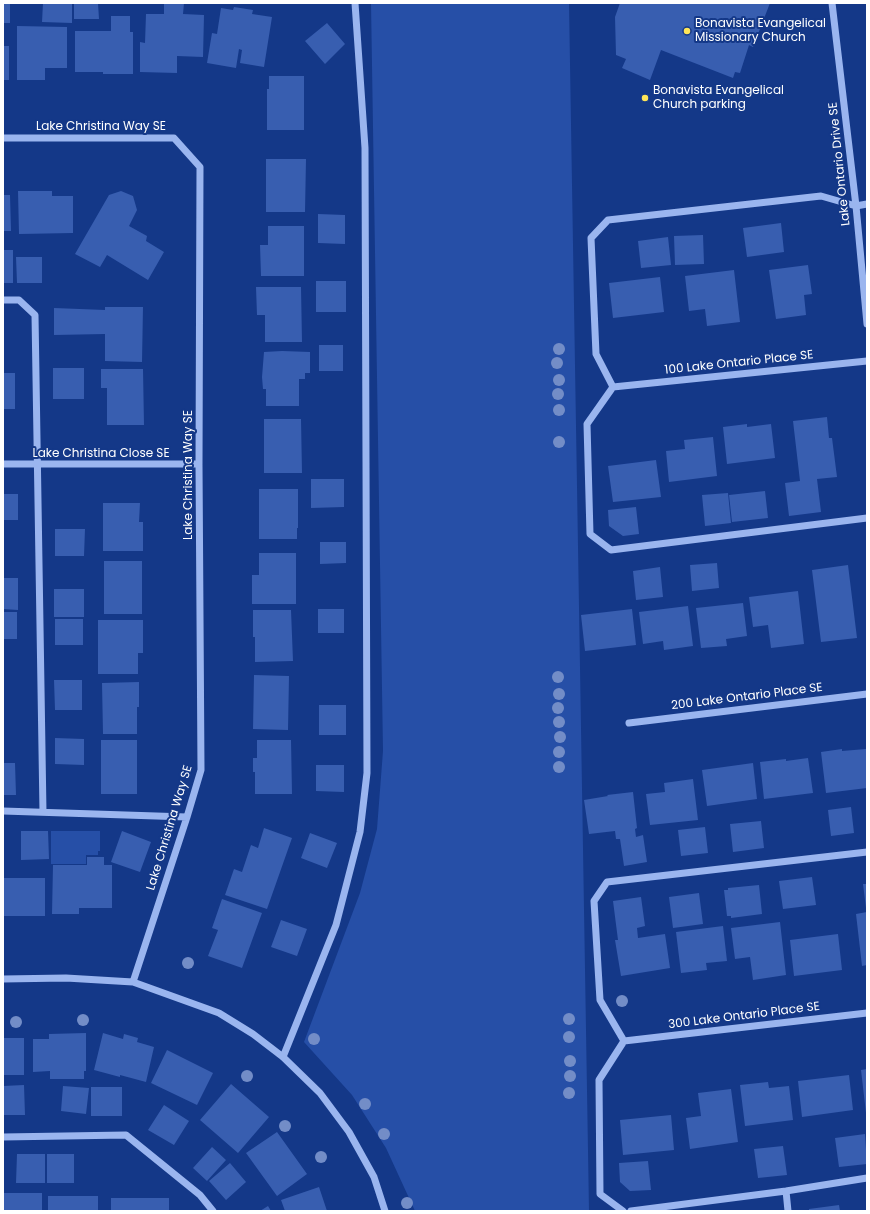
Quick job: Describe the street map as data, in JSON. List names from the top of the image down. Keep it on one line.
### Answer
{"streets":{"street":["Lake Christina Way SE","Lake Ontario Drive SE","100 Lake Ontario Place SE","Lake Christina Close SE","200 Lake Ontario Place SE","300 Lake Ontario Place SE"]},"crossings":[["Lake Christina Way SE","Lake Christina Close SE"]],"places":["Bonavista Evangelical Missionary Church","Bonavista Evangelical Church parking"]}
